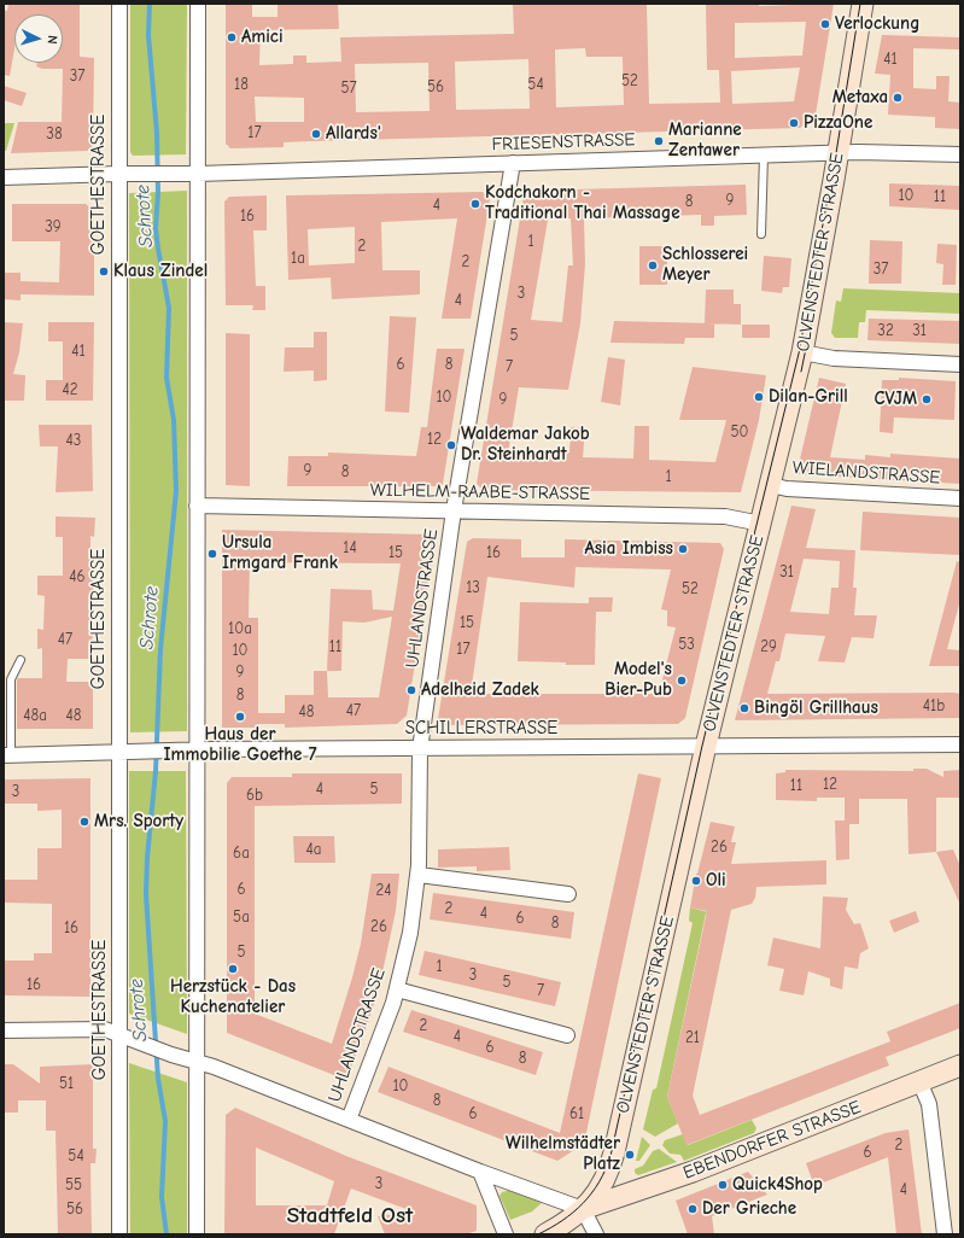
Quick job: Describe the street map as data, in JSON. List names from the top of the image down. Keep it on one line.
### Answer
{"streets":{"street":["FRIESENSTRASSE","GOETHESTRASSE","OLVENSTEDTER STRASSE","WIELANDSTRASSE","WILHELM-RAABE-STRASSE","UHLANDSTRASSE","SCHILLERSTRASSE","EBENDORFER STRASSE"]},"crossings":[["FRIESENSTRASSE","GOETHESTRASSE"],["FRIESENSTRASSE","OLVENSTEDTER STRASSE"],["FRIESENSTRASSE","UHLANDSTRASSE"],["GOETHESTRASSE","SCHILLERSTRASSE"],["OLVENSTEDTER STRASSE","WIELANDSTRASSE"],["OLVENSTEDTER STRASSE","WILHELM-RAABE-STRASSE"],["OLVENSTEDTER STRASSE","SCHILLERSTRASSE"],["OLVENSTEDTER STRASSE","EBENDORFER STRASSE"],["WILHELM-RAABE-STRASSE","UHLANDSTRASSE"],["UHLANDSTRASSE","SCHILLERSTRASSE"]],"districts":["Stadtfeld Ost"],"water":["Schrote"],"places":["Verlockung","Amici","Metaxa","PizzaOne","Allards'","Marianne Zentawer","Kodchakorn - Traditional Thai Massage","Schlosserei Meyer","Klaus Zindel","Dilan-Grill","CVJM","Waldemar Jakob Dr. Steinhardt","Asia Imbiss","Ursula Irmgard Frank","Model's Bier-Pub","Adelheid Zadek","Bingöl Grillhaus","Haus der Immobilie Goethe 7","Mrs. Sporty","Oli","Herzstück - Das Kuchenatelier","Wilhelmstädter Platz","Quick4Shop","Der Grieche"],"house_numbers":["41","37","52","18","54","56","57","17","38","10","11","9","8","4","16","39","1","2","1a","2","37","3","4","32","31","5","41","6","8","7","42","10","9","50","12","43","9","8","1","14","15","16","31","46","13","52","15","10a","47","53","11","29","17","10","9","8","41b","47","48","48a","48","12","11","4","5","3","6b","26","4a","6a","6","24","2","4","5a","6","8","26","16","5","1","3","5","16","7","2","4","21","6","8","51","10","8","6","61","2","6","54","3","55","4","56"],"north":"right"}
